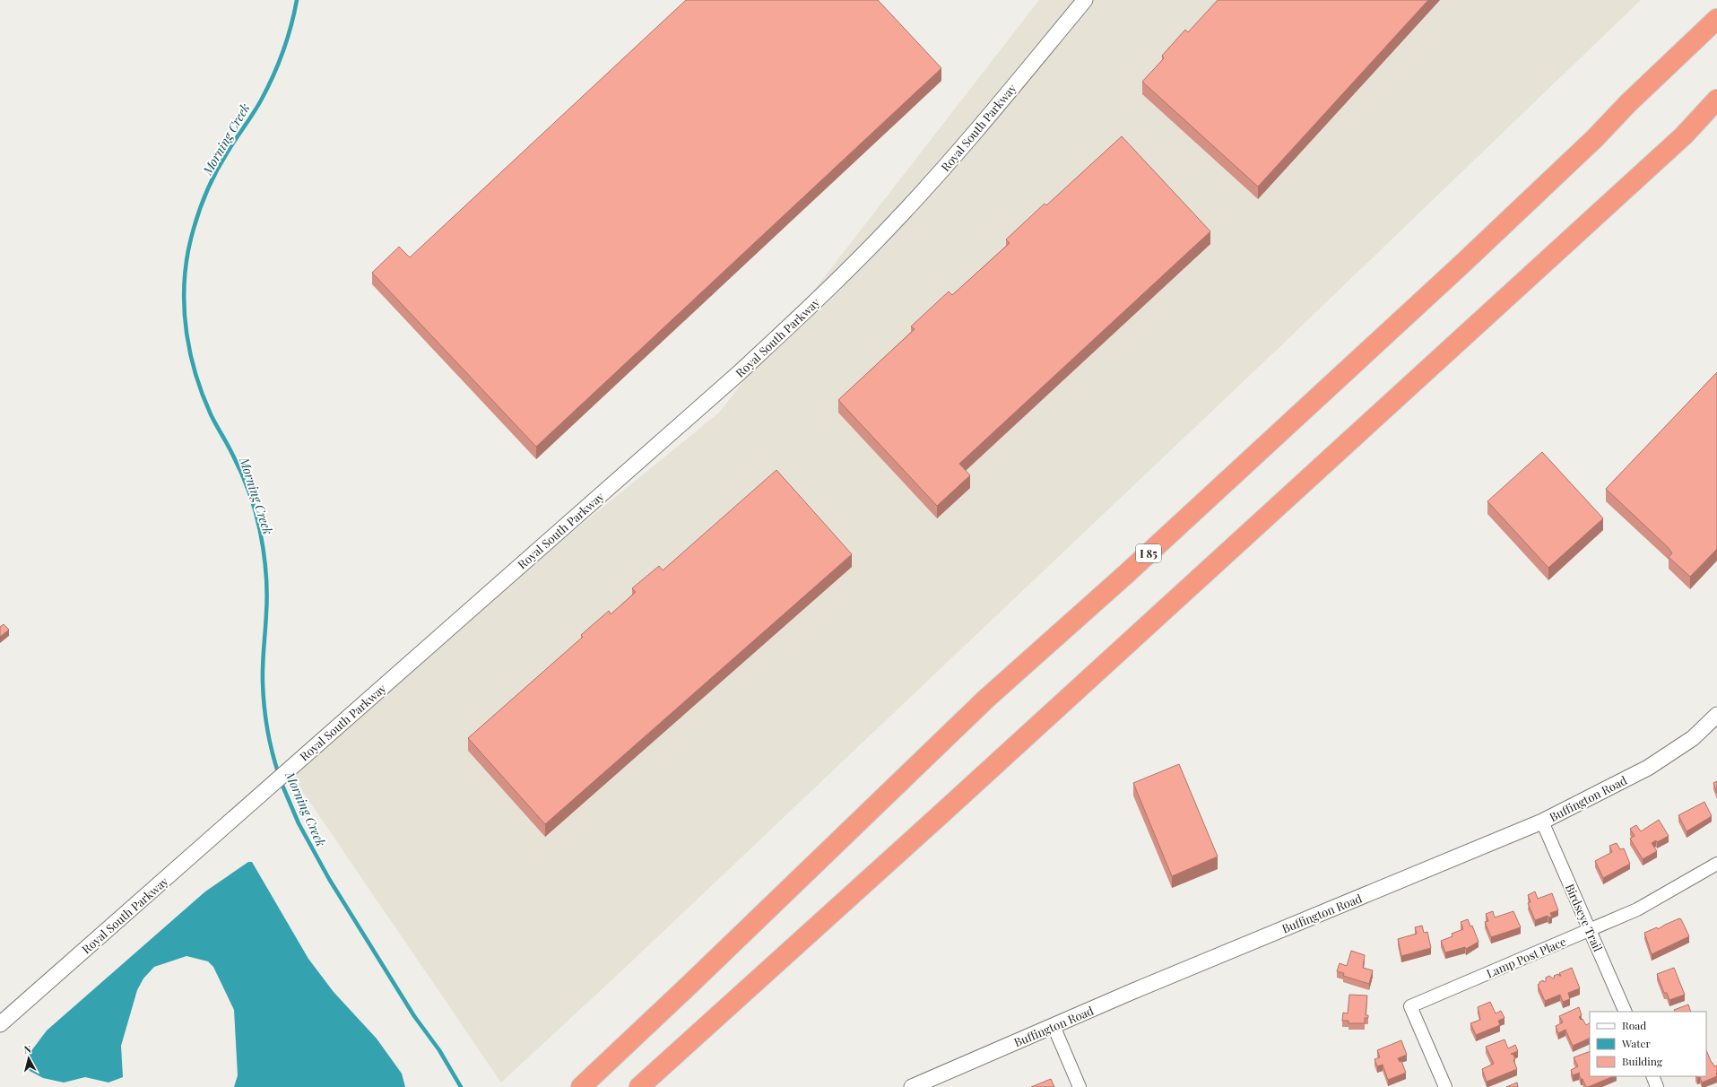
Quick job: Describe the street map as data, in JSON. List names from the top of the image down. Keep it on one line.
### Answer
{"streets":{"highway":["I 85"],"street":["Royal South Parkway","Buffington Road","Birdseye Trail","Lamp Post Place"]},"crossings":[["Buffington Road","Birdseye Trail"],["Birdseye Trail","Lamp Post Place"]],"water":["Morning Creek"],"legend":["Road","Water","Building"],"north":"top"}
